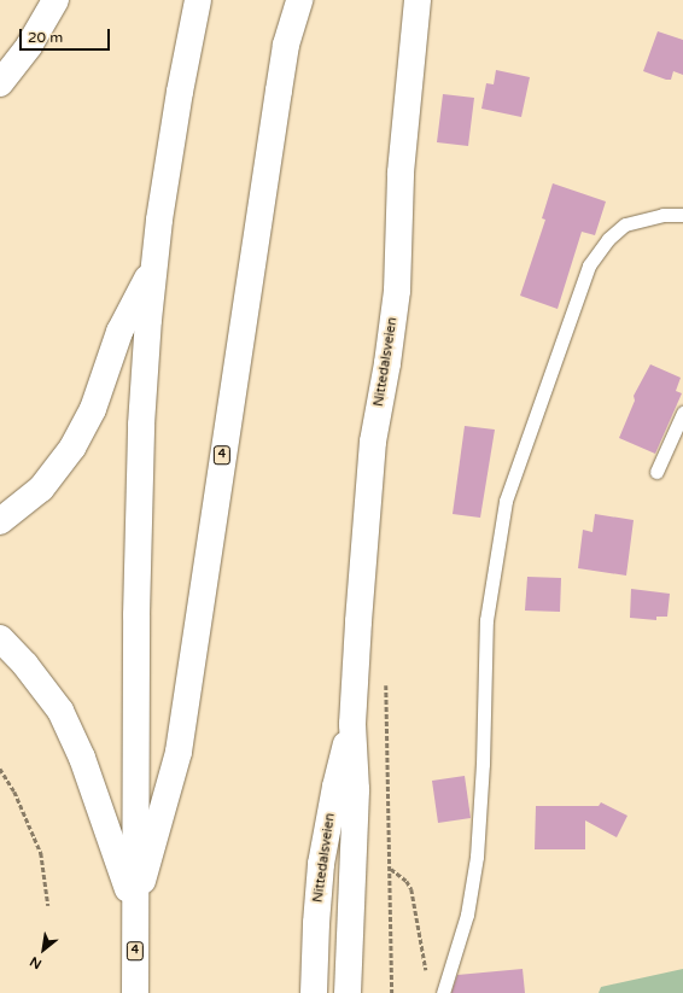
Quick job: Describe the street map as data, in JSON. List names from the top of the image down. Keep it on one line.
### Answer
{"streets":{"main road":["Nittedalsveien","4"]},"scale_bar":"20 m","north":"bottom left"}
